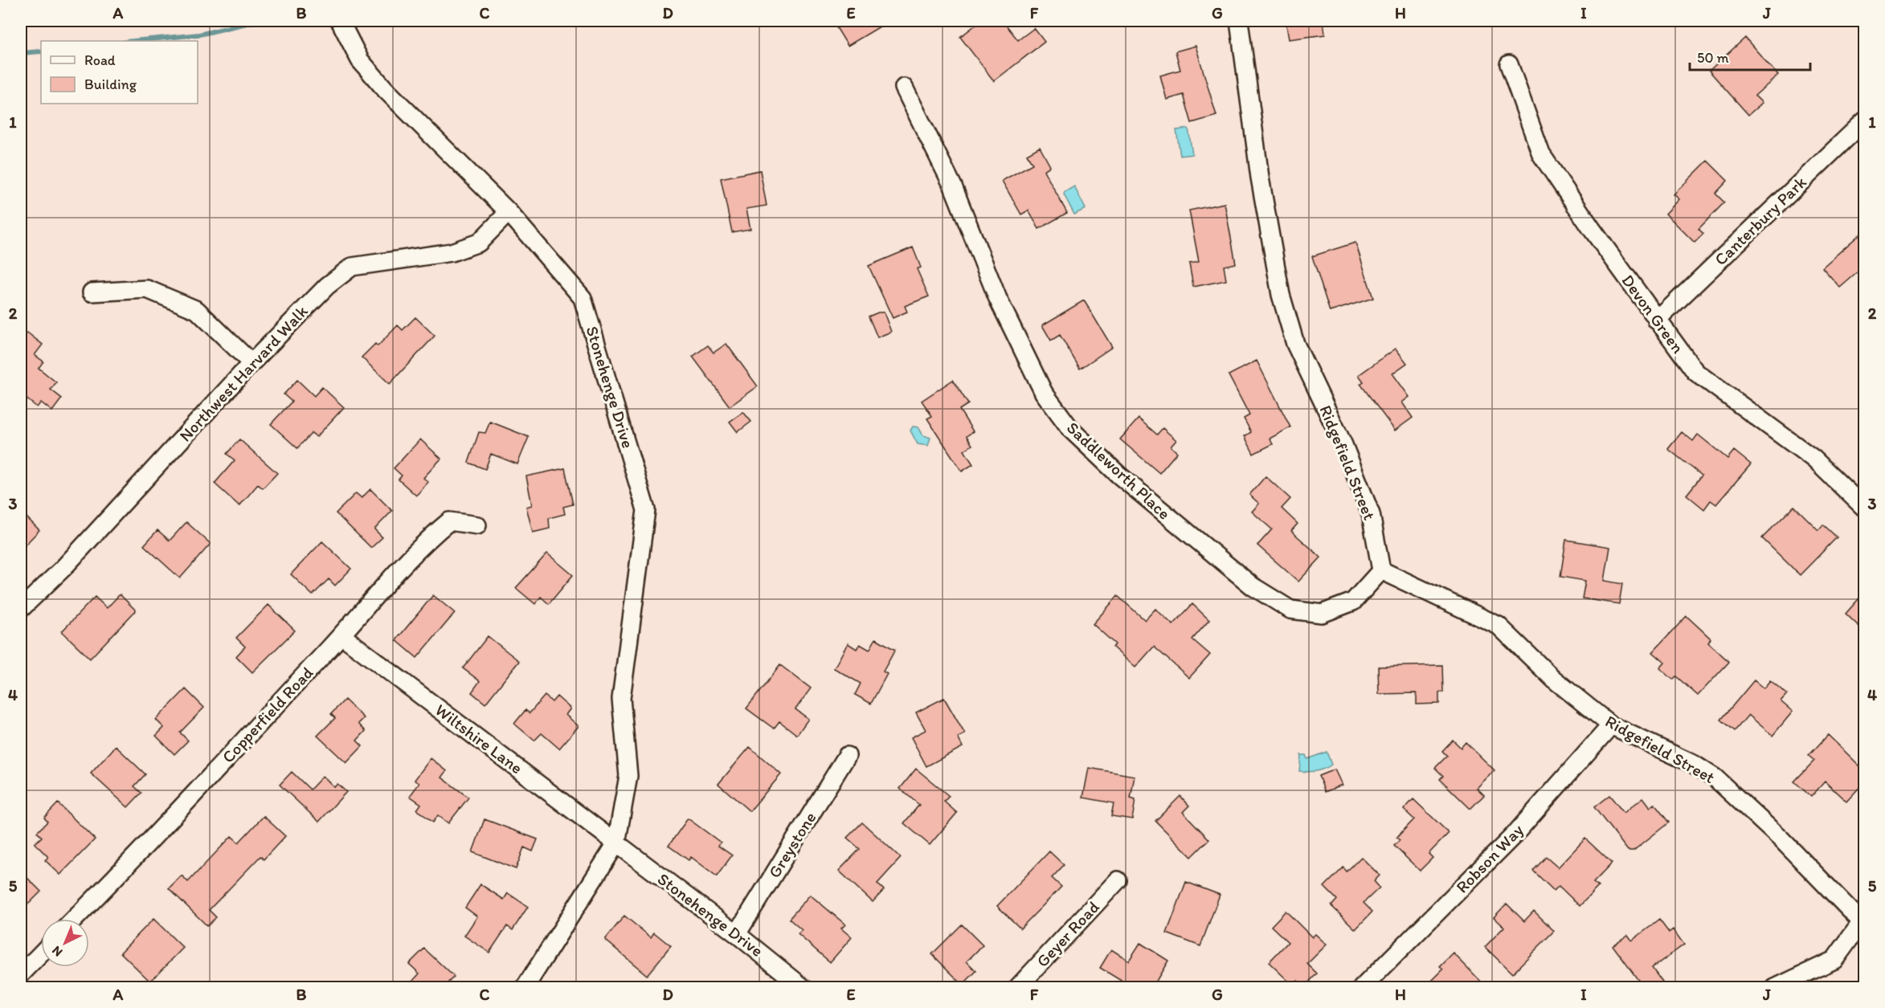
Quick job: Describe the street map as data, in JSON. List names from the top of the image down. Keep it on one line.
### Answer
{"streets":{"street":["Canterbury Park","Devon Green","Northwest Harvard Walk","Stonehenge Drive","Ridgefield Street","Saddleworth Place","Copperfield Road","Wiltshire Lane","Greystone","Robson Way","Geyer Road"]},"crossings":[["Canterbury Park","Devon Green"],["Northwest Harvard Walk","Stonehenge Drive"],["Stonehenge Drive","Wiltshire Lane"],["Stonehenge Drive","Greystone"],["Ridgefield Street","Saddleworth Place"],["Ridgefield Street","Robson Way"],["Copperfield Road","Wiltshire Lane"]],"legend":["Road","Building"],"scale_bar":"50 m","north":"bottom left","grid":{"columns":["A","B","C","D","E","F","G","H","I","J"],"rows":["1","2","3","4","5"]}}
